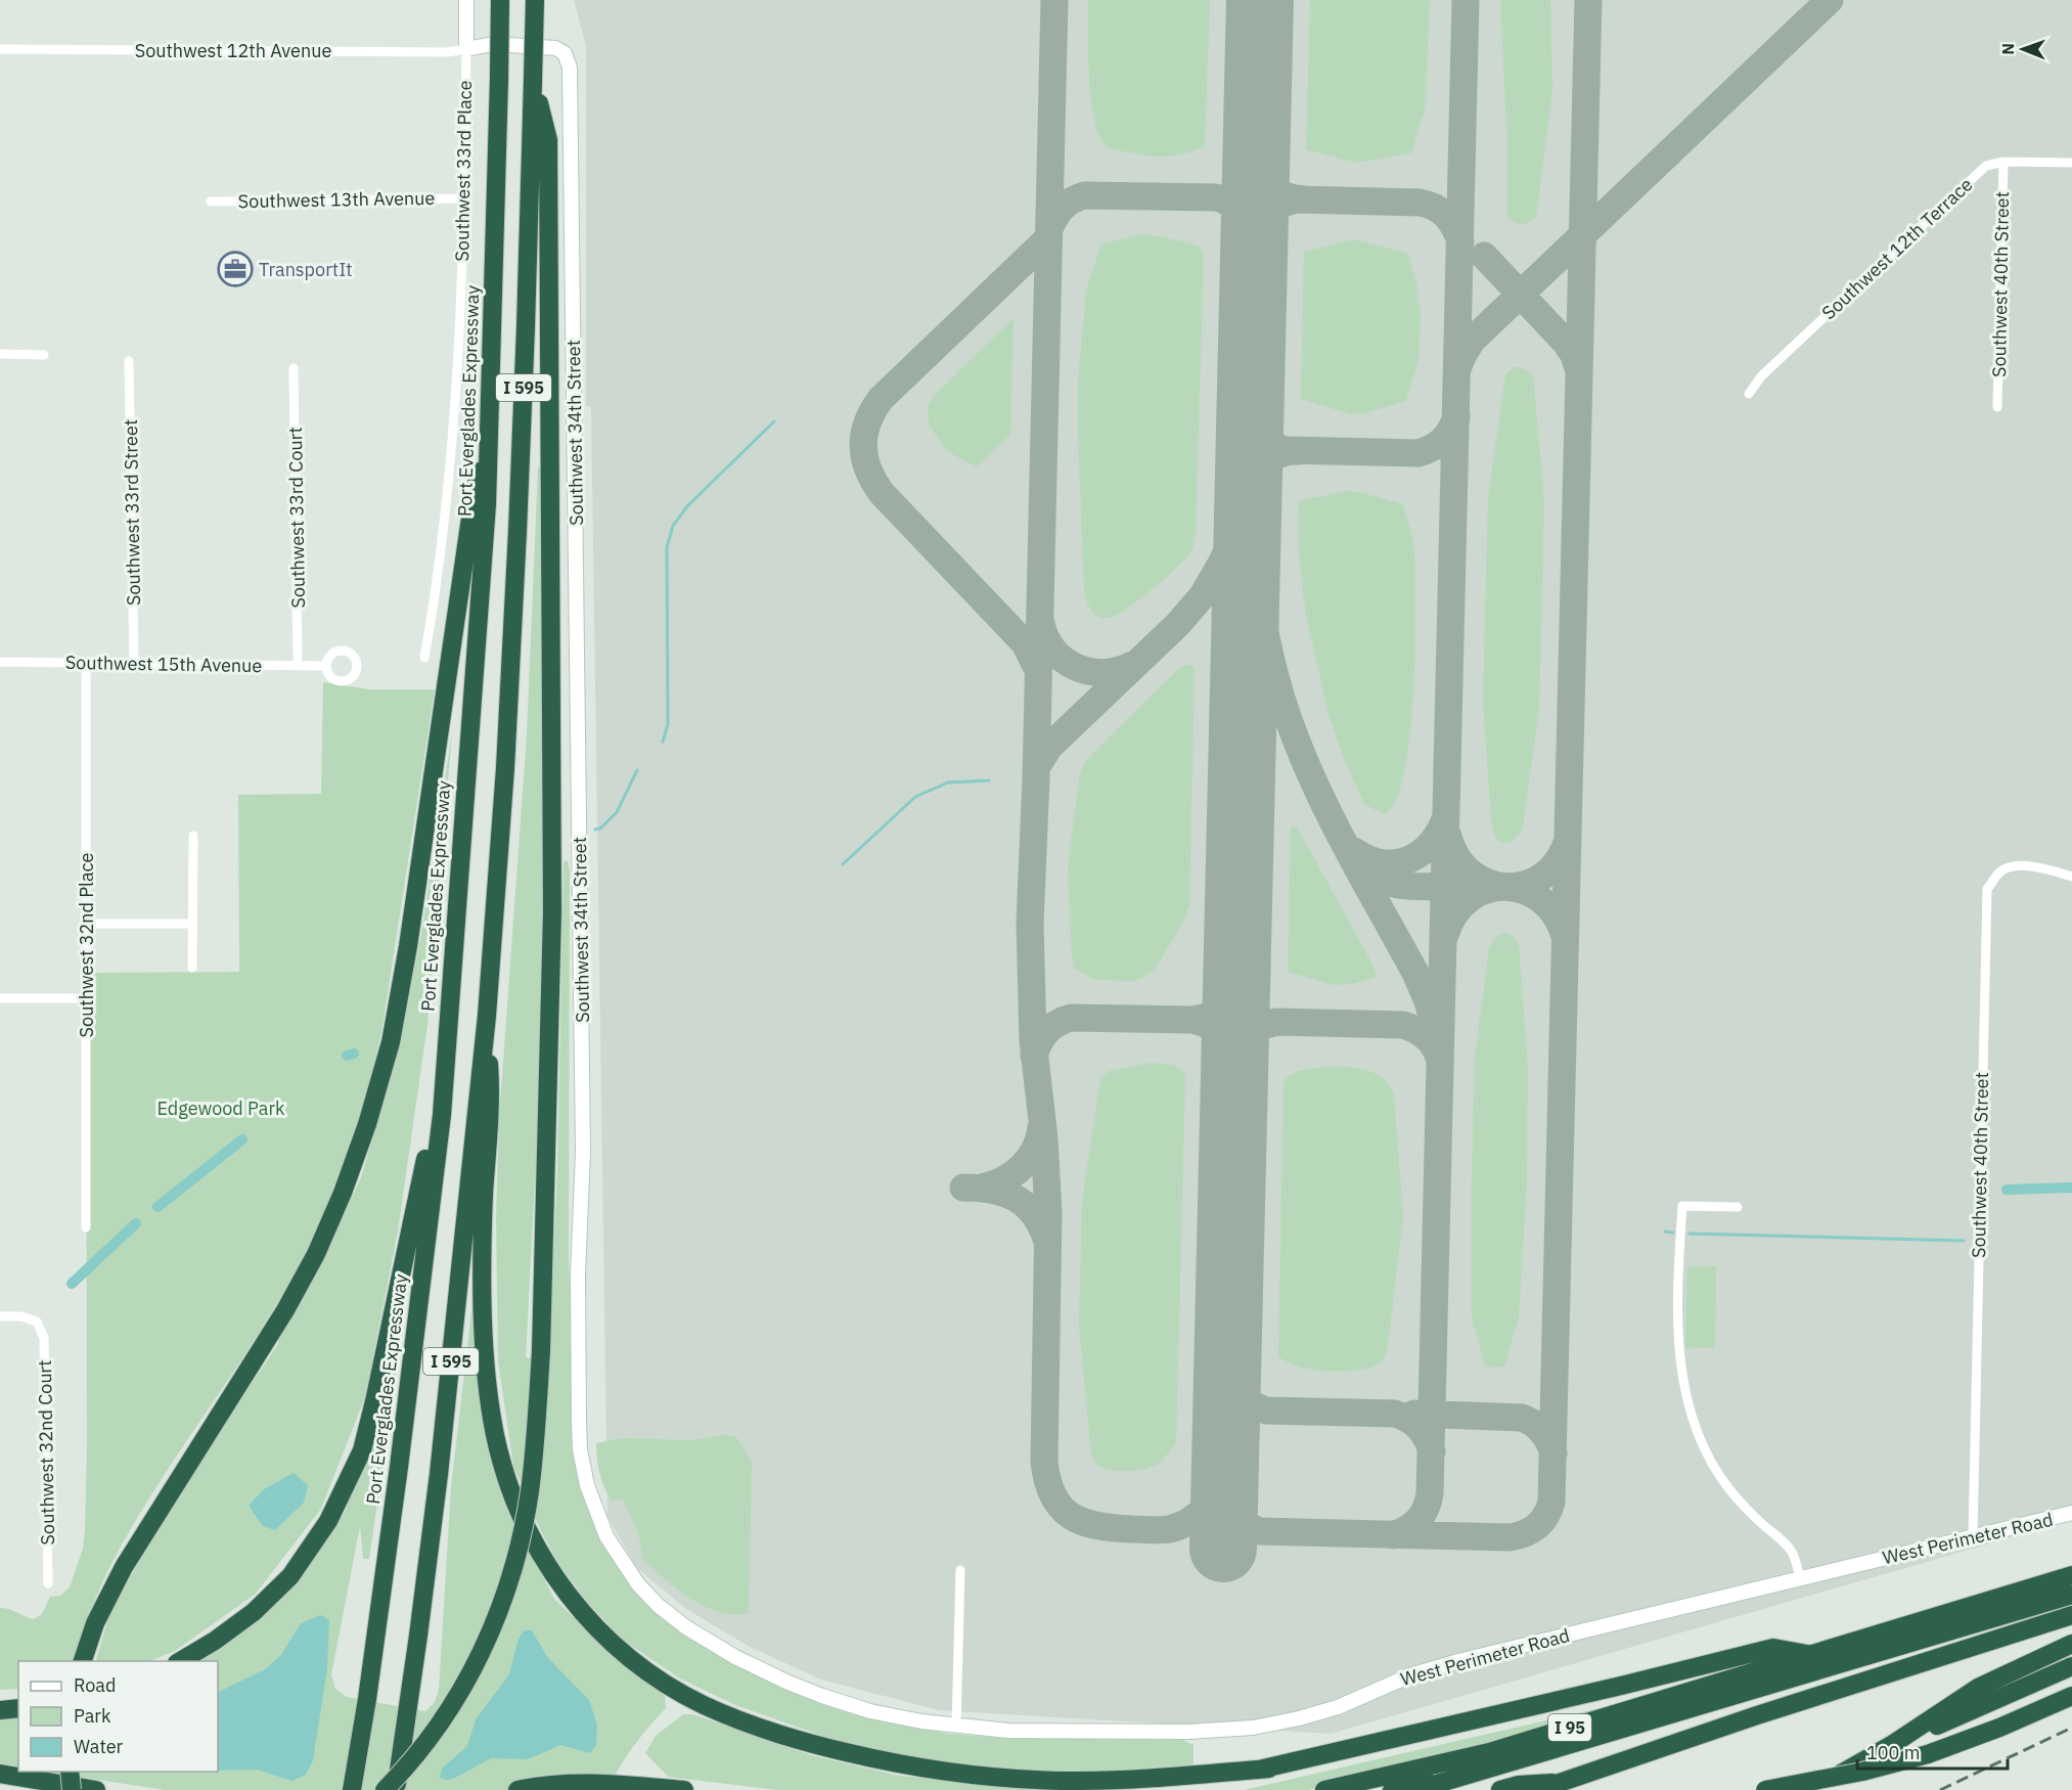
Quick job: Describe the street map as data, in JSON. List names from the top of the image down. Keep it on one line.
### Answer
{"streets":{"highway":["I 595","Port Everglades Expressway","I 95"],"street":["Southwest 12th Avenue","Southwest 33rd Place","Southwest 13th Avenue","Southwest 12th Terrace","Southwest 40th Street","Southwest 34th Street","Southwest 33rd Street","Southwest 33rd Court","Southwest 15th Avenue","Southwest 32nd Place","Southwest 32nd Court","West Perimeter Road"]},"crossings":[["Southwest 12th Avenue","Southwest 33rd Place"],["Southwest 12th Avenue","Southwest 34th Street"],["Southwest 33rd Place","Southwest 13th Avenue"],["Southwest 33rd Place","Southwest 34th Street"],["Southwest 12th Terrace","Southwest 40th Street"],["Southwest 40th Street","West Perimeter Road"],["Southwest 34th Street","West Perimeter Road"],["Southwest 33rd Street","Southwest 15th Avenue"],["Southwest 33rd Court","Southwest 15th Avenue"],["Southwest 15th Avenue","Southwest 32nd Place"]],"parks":["Edgewood Park"],"places":{"office":["TransportIt"]},"legend":["Road","Park","Water"],"scale_bar":"100 m","north":"left"}
